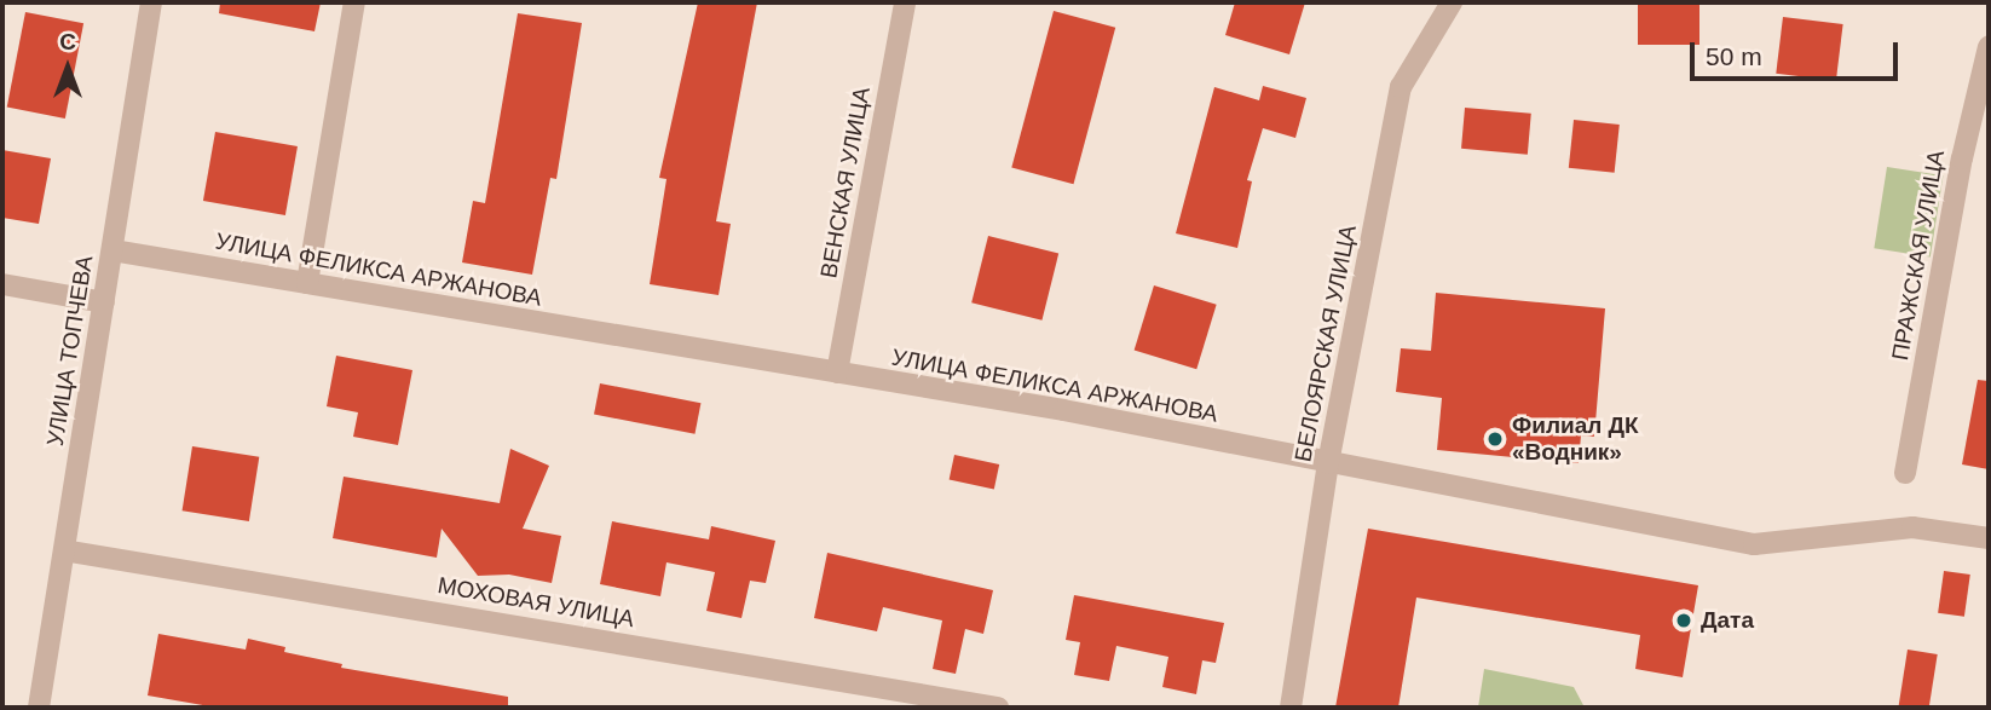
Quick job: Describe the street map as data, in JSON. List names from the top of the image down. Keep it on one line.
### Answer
{"streets":{"street":["ВЕНСКАЯ УЛИЦА","ПРАЖСКАЯ УЛИЦА","УЛИЦА ФЕЛИКСА АРЖАНОВА","БЕЛОЯРСКАЯ УЛИЦА","УЛИЦА ТОПЧЕВА","МОХОВАЯ УЛИЦА"]},"crossings":[["ВЕНСКАЯ УЛИЦА","УЛИЦА ФЕЛИКСА АРЖАНОВА"],["УЛИЦА ФЕЛИКСА АРЖАНОВА","БЕЛОЯРСКАЯ УЛИЦА"],["УЛИЦА ФЕЛИКСА АРЖАНОВА","УЛИЦА ТОПЧЕВА"],["УЛИЦА ТОПЧЕВА","МОХОВАЯ УЛИЦА"]],"places":["Филиал ДК «Водник»","Дата"],"scale_bar":"50 m","north":"top"}
